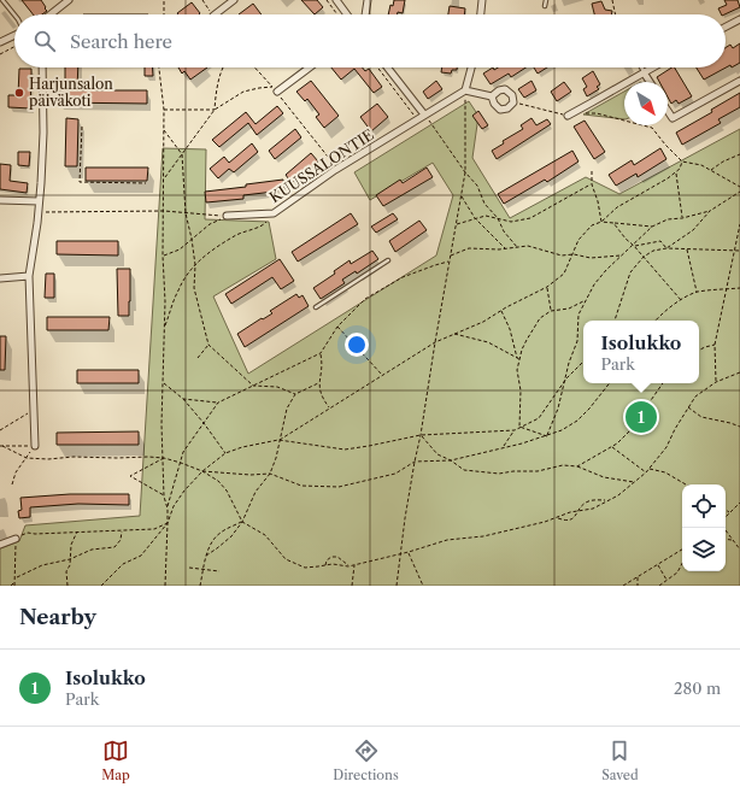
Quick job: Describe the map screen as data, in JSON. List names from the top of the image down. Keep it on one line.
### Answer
{"streets":{"street":["KUUSSALONTIE"]},"places":["Harjunsalon päiväkoti"],"north":"bottom right","page":{"search":"Search here","popup":["Isolukko","Park"],"pins":"1","heading":"Nearby","list":[{"mark":"1","name":"Isolukko","note":"Park","value":"280 m"}],"nav":["Map","Directions","Saved"]}}
